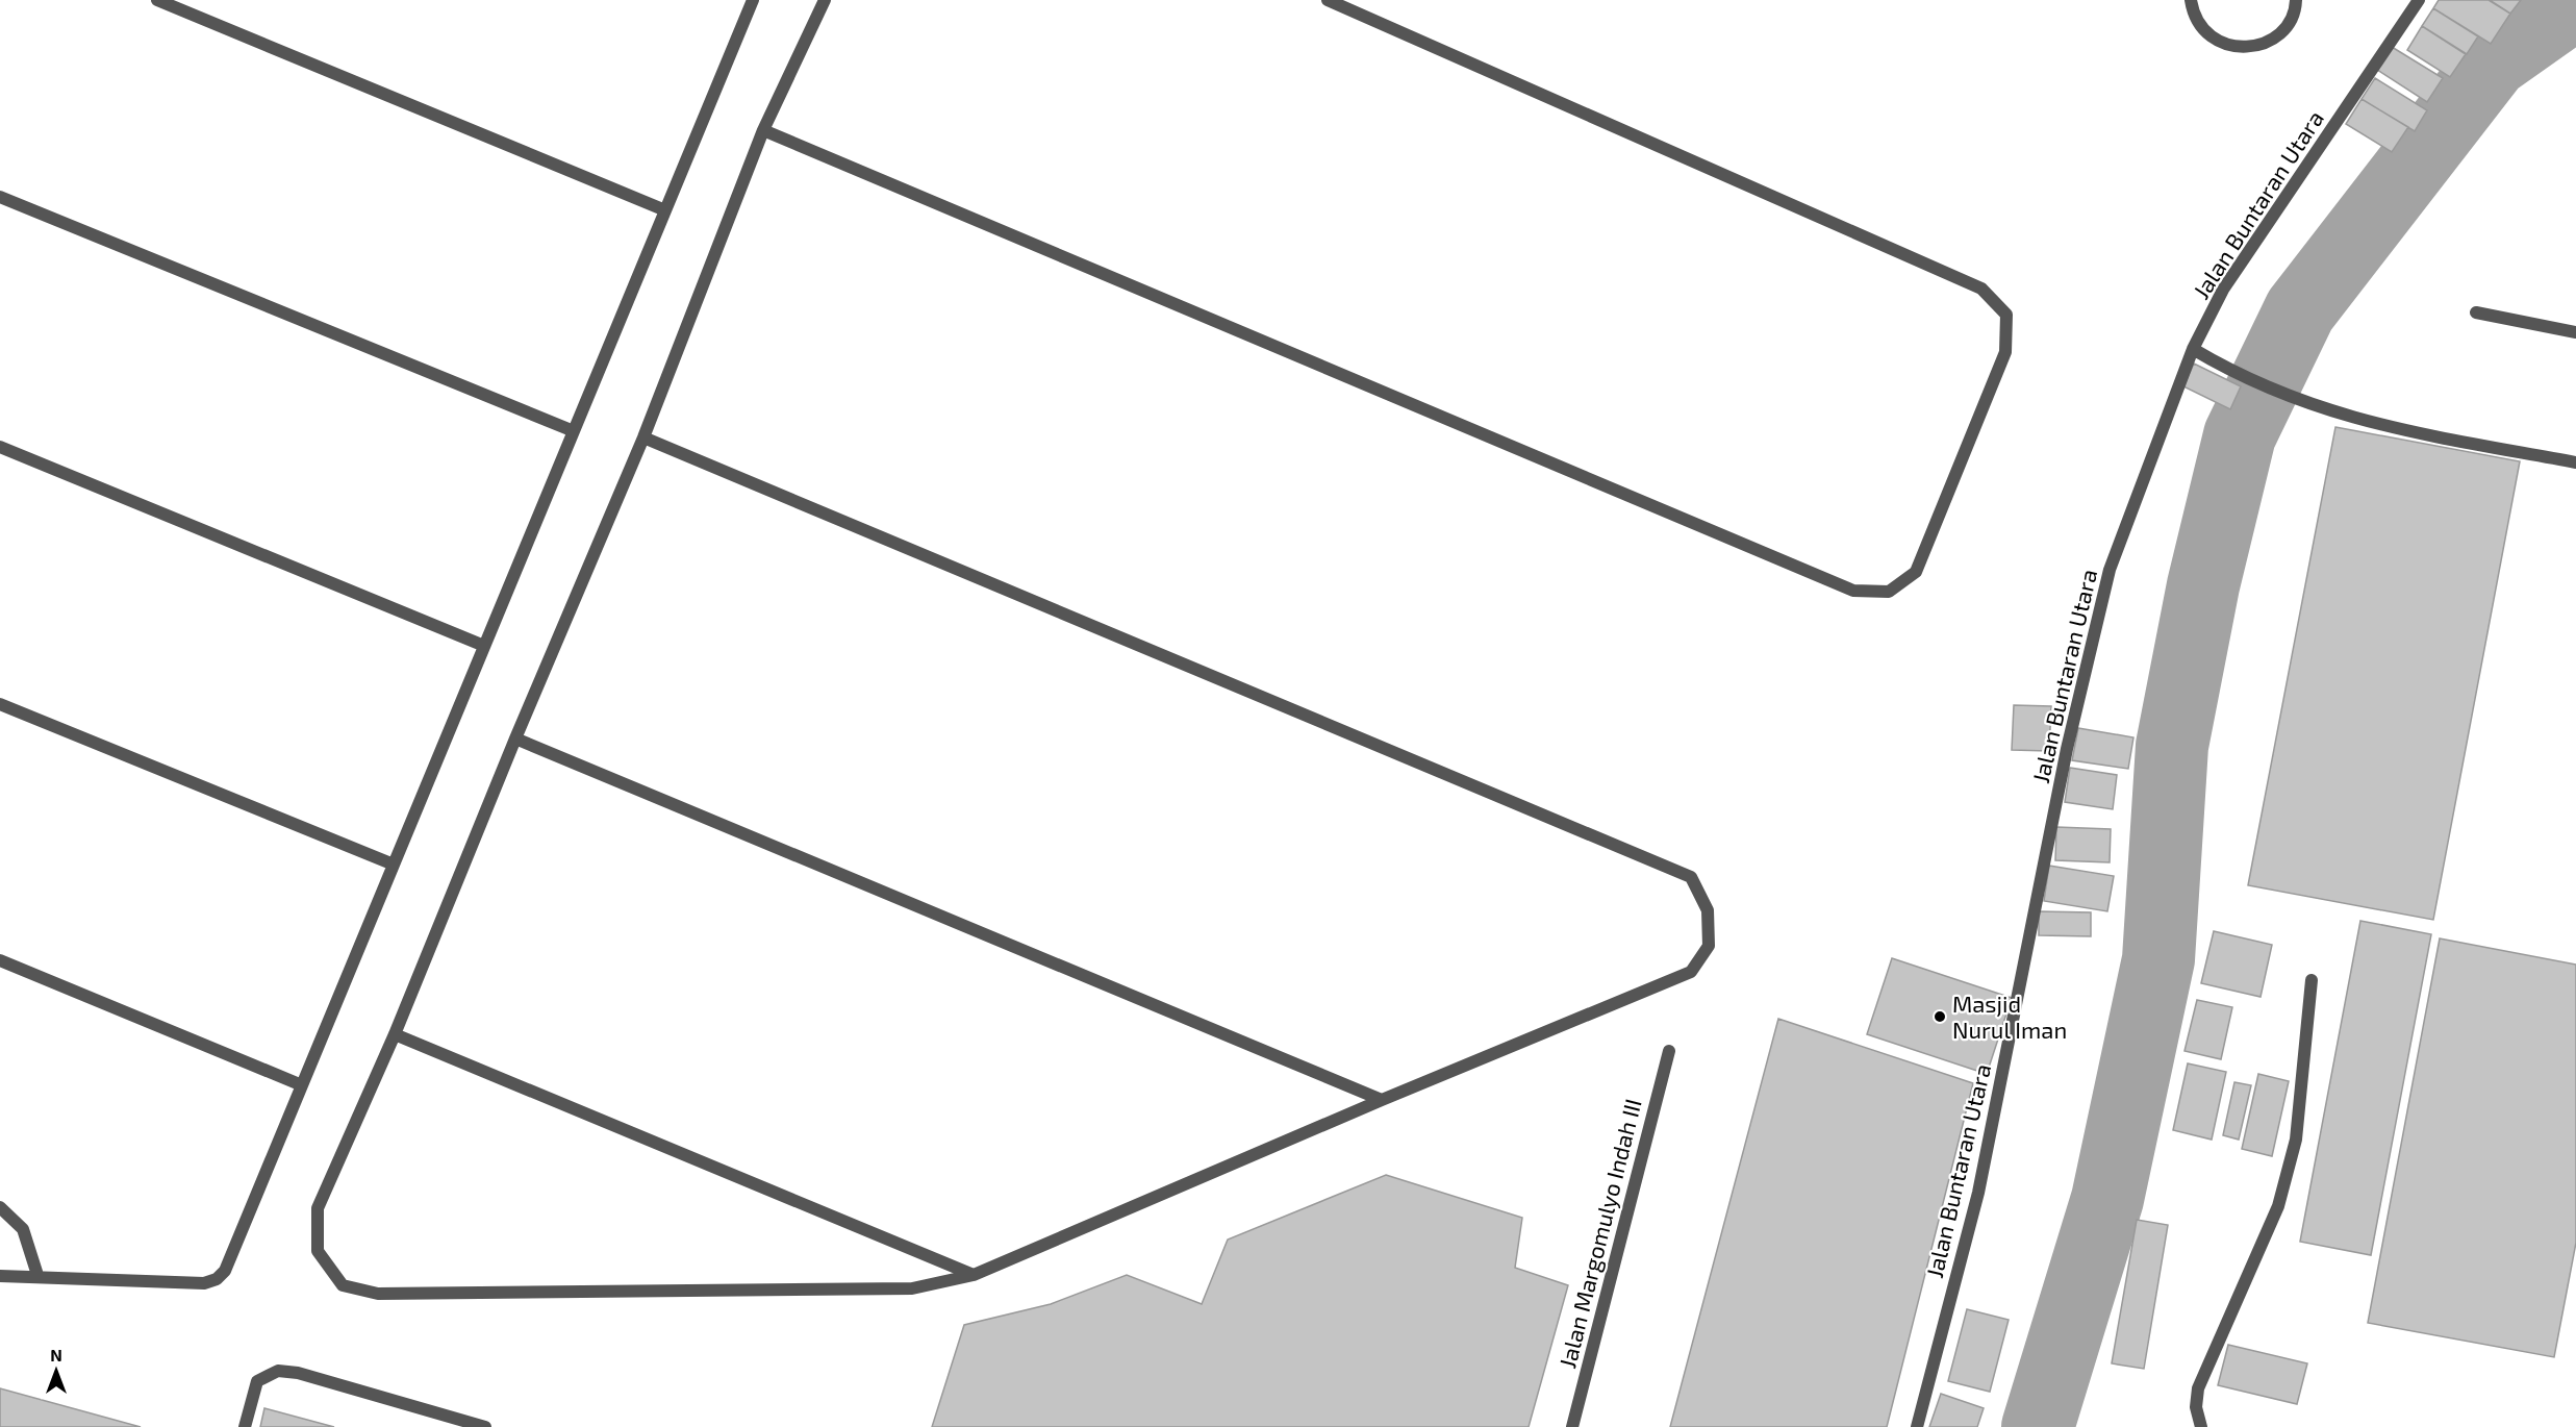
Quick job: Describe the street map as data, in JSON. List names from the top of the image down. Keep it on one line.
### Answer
{"streets":{"street":["Jalan Buntaran Utara","Jalan Margomulyo Indah III"]},"places":["Masjid Nurul Iman"],"north":"top"}
